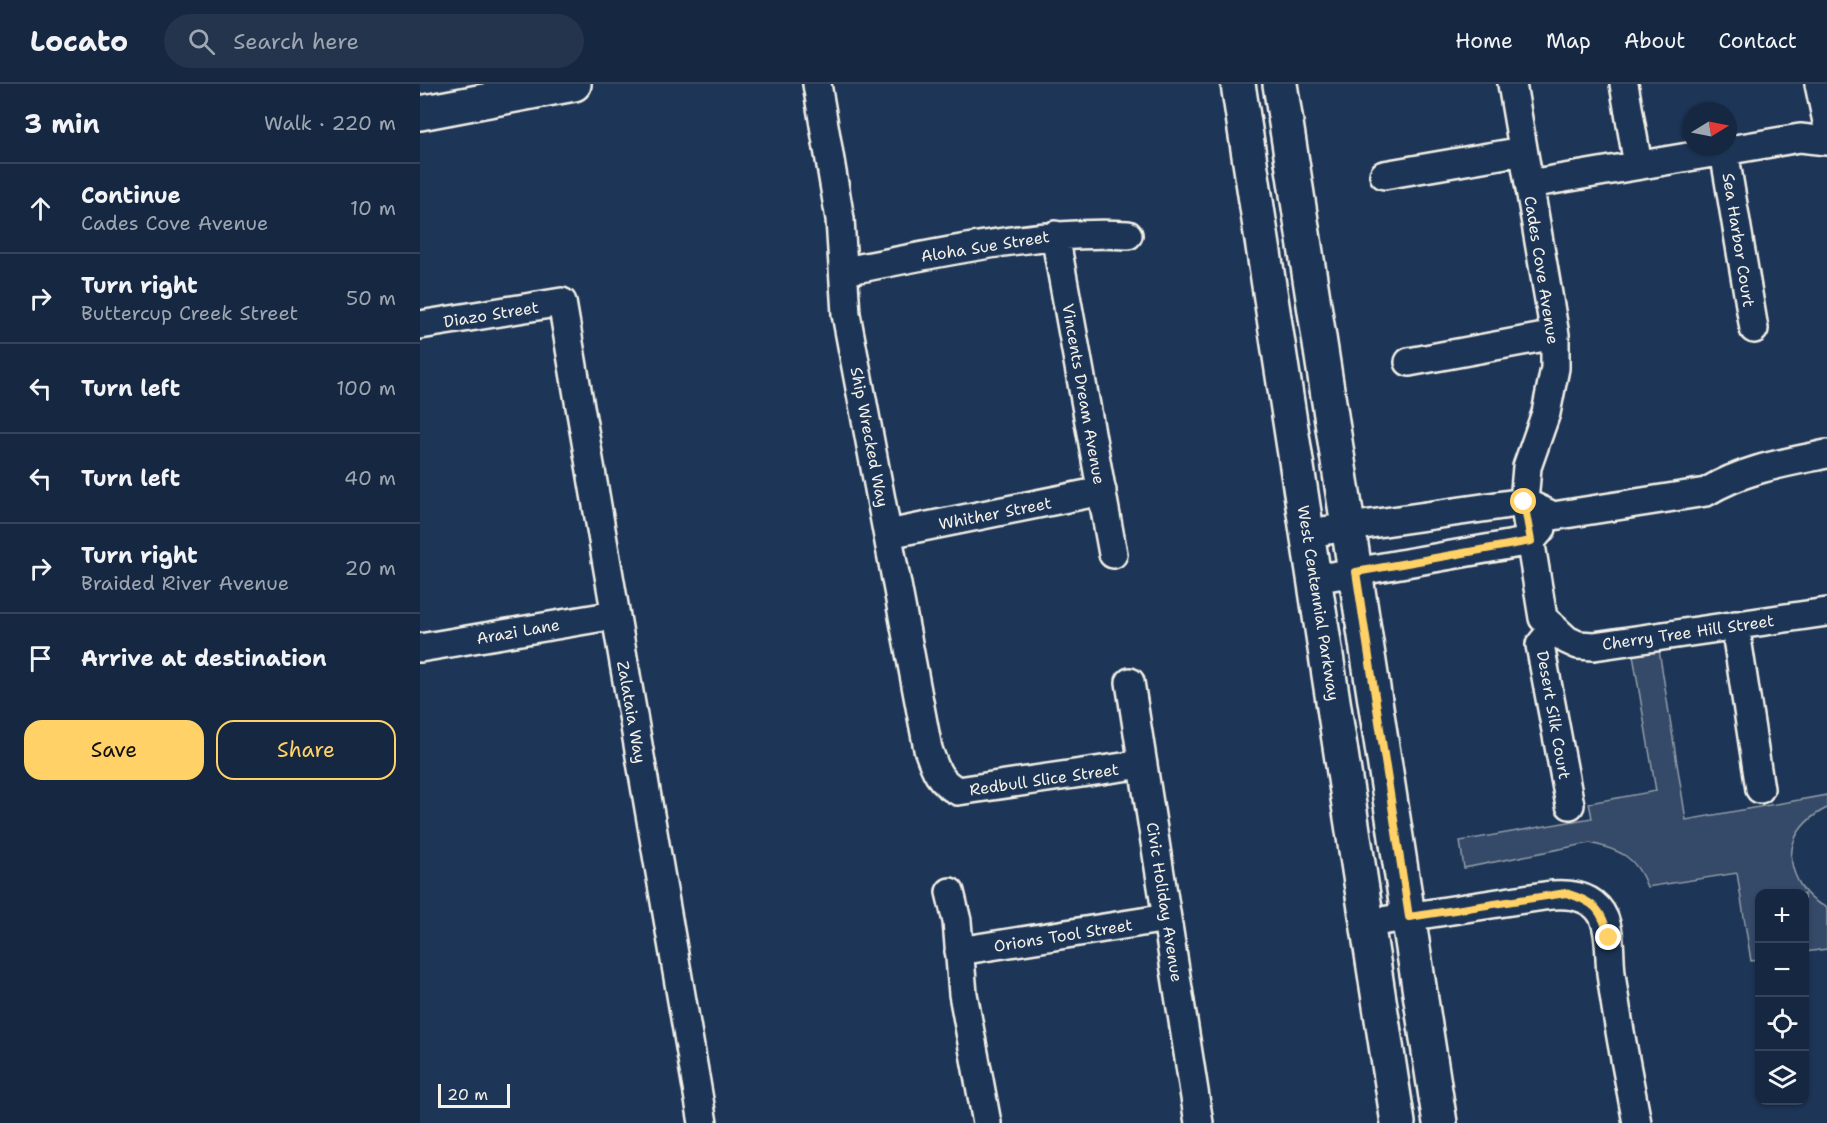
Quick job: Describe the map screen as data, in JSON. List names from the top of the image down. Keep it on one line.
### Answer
{"streets":{"main road":["West Centennial Parkway"],"street":["Sea Harbor Court","Aloha Sue Street","Cades Cove Avenue","Diazo Street","Vincents Dream Avenue","Ship Wrecked Way","Whither Street","Arazi Lane","Cherry Tree Hill Street","Zalataia Way","Desert Silk Court","Redbull Slice Street","Civic Holiday Avenue","Orions Tool Street"]},"crossings":[["Aloha Sue Street","Vincents Dream Avenue"],["Aloha Sue Street","Ship Wrecked Way"],["Cades Cove Avenue","Cherry Tree Hill Street"],["Cades Cove Avenue","Desert Silk Court"],["Diazo Street","Zalataia Way"],["Vincents Dream Avenue","Whither Street"],["Ship Wrecked Way","Whither Street"],["Ship Wrecked Way","Redbull Slice Street"],["Arazi Lane","Zalataia Way"],["Cherry Tree Hill Street","Desert Silk Court"],["Redbull Slice Street","Civic Holiday Avenue"],["Civic Holiday Avenue","Orions Tool Street"]],"scale_bar":"20 m","north":"right","page":{"header":"Locato","search":"Search here","nav":["Home","Map","About","Contact"],"heading":["3 min","Walk · 220 m"],"list":[["Continue","Cades Cove Avenue","10 m"],["Turn right","Buttercup Creek Street","50 m"],["Turn left","100 m"],["Turn left","40 m"],["Turn right","Braided River Avenue","20 m"],"Arrive at destination"],"buttons":["Save","Share"],"map_buttons":["+","−"],"scale":"20 m"}}
